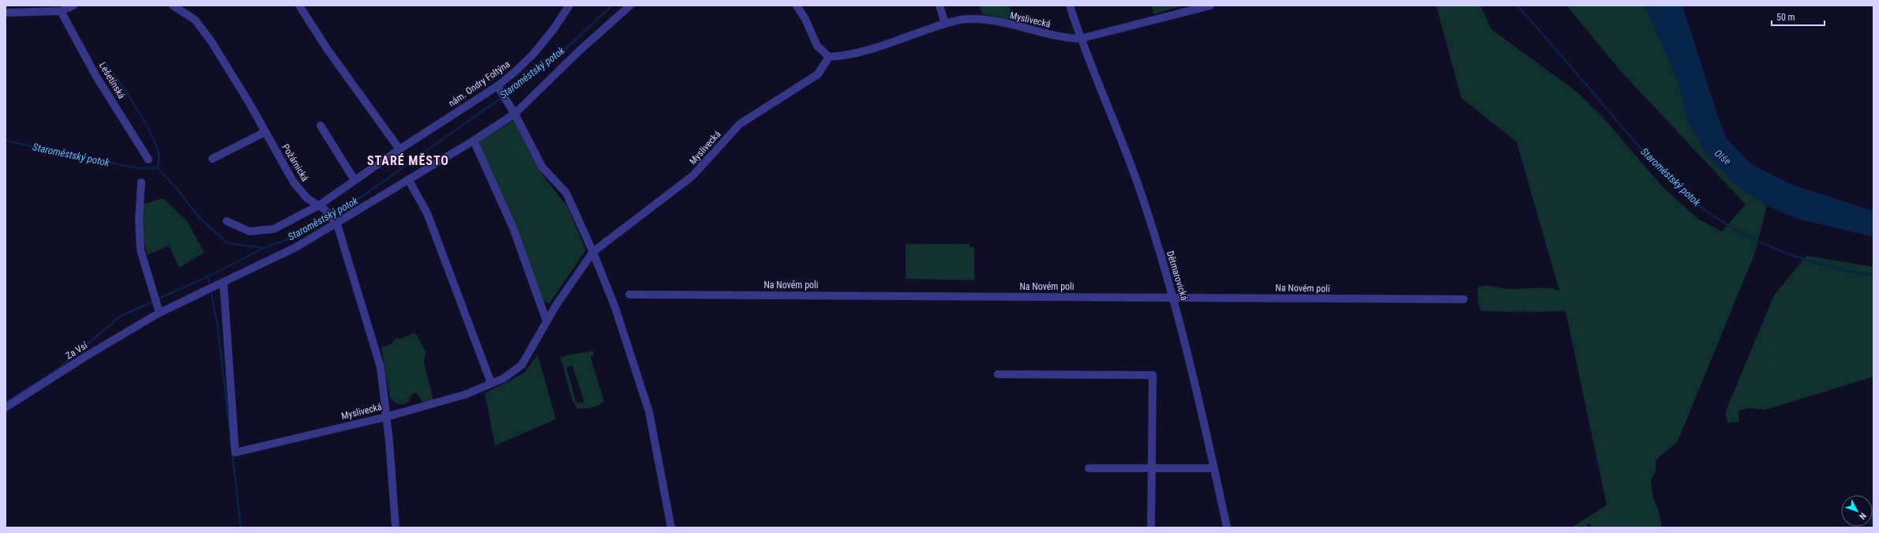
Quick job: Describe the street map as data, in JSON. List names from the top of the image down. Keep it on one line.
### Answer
{"streets":{"street":["Myslivecká","Lešetínská","nám. Ondry Foltýna","Požárnická","Dětmarovická","Na Novém poli","Za Vsí"]},"crossings":[["Myslivecká","Požárnická"],["Myslivecká","Dětmarovická"],["Myslivecká","Za Vsí"],["nám. Ondry Foltýna","Požárnická"],["Dětmarovická","Na Novém poli"]],"districts":["STARÉ MĚSTO"],"water":["Staroměstský potok","Olše"],"scale_bar":"50 m","north":"bottom right"}
